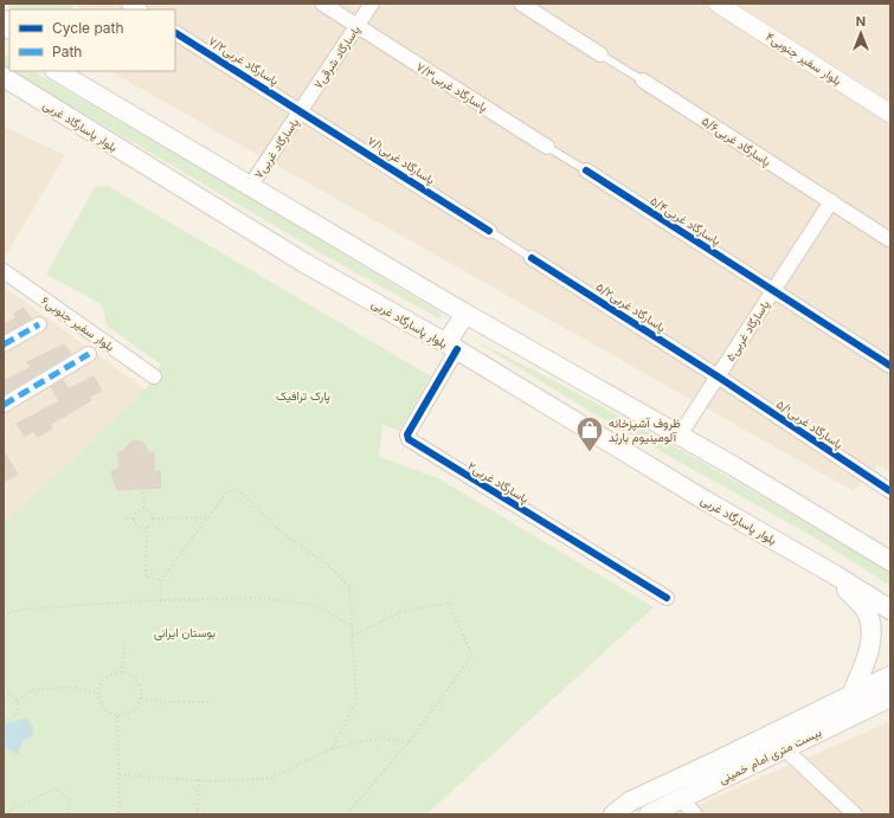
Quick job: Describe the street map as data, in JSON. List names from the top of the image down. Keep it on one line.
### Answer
{"streets":{"main road":["بلوار پاسارگاد غربی","بیست متری امام خمینی"],"street":["پاسارگاد شرقی۷","بلوار سفیر جنوبی۴","پاسارگاد غربی۷/۲","پاسارگاد غربی۷/۳","پاسارگاد غربی۵/۶","پاسارگاد غربی۷","پاسارگاد غربی۷/۱","پاسارگاد غربی۵/۴","پاسارگاد غربی۵/۲","بلوار سفیر جنوبی۶","پاسارگاد غربی۵","پاسارگاد غربی۵/۱","پاسارگاد غربی۲"]},"crossings":[["پاسارگاد شرقی۷","پاسارگاد غربی۷/۲"],["پاسارگاد شرقی۷","پاسارگاد غربی۷/۳"],["پاسارگاد شرقی۷","پاسارگاد غربی۷"],["پاسارگاد شرقی۷","پاسارگاد غربی۷/۱"],["پاسارگاد غربی۷/۲","پاسارگاد غربی۷"],["پاسارگاد غربی۷/۲","پاسارگاد غربی۷/۱"],["بلوار پاسارگاد غربی","پاسارگاد غربی۲"],["پاسارگاد غربی۵/۶","پاسارگاد غربی۵"],["پاسارگاد غربی۷","پاسارگاد غربی۷/۱"],["پاسارگاد غربی۵/۴","پاسارگاد غربی۵"],["پاسارگاد غربی۵/۲","پاسارگاد غربی۵"],["پاسارگاد غربی۵/۲","پاسارگاد غربی۵/۱"],["پاسارگاد غربی۵","پاسارگاد غربی۵/۱"]],"parks":["پارک ترافیک","بوستان ایرانی"],"places":{"shop":["ظروف آشپزخانه آلومینیوم باربُد"]},"legend":["Cycle path","Path"],"north":"top"}
